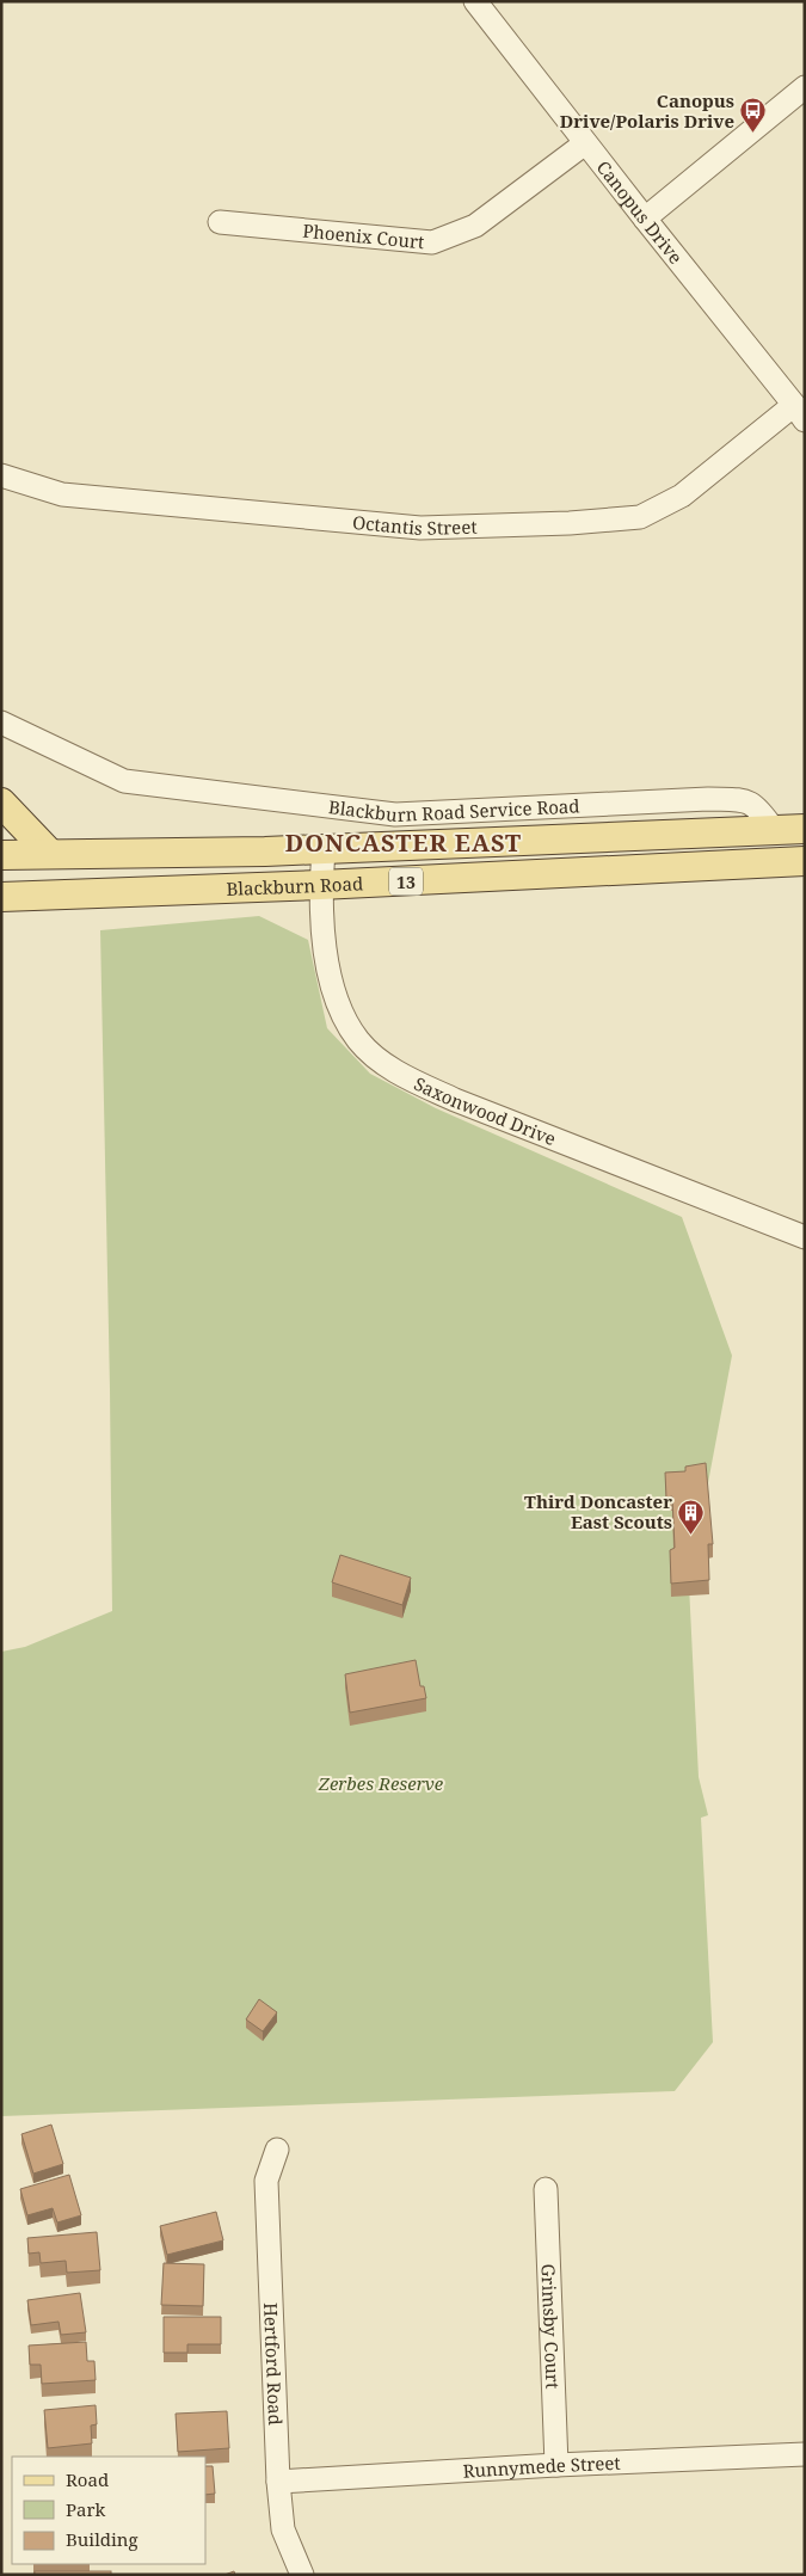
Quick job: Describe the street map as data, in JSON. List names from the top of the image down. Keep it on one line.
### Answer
{"streets":{"main road":["13","Blackburn Road"],"street":["Canopus Drive","Phoenix Court","Octantis Street","Blackburn Road Service Road","Saxonwood Drive","Grimsby Court","Hertford Road","Runnymede Street"]},"crossings":[["Canopus Drive","Phoenix Court"],["Canopus Drive","Octantis Street"],["Blackburn Road Service Road","Blackburn Road"],["Blackburn Road","Saxonwood Drive"],["Grimsby Court","Runnymede Street"],["Hertford Road","Runnymede Street"]],"districts":["DONCASTER EAST"],"parks":["Zerbes Reserve"],"places":{"bus stop":["Canopus Drive/Polaris Drive"],"building":["Third Doncaster East Scouts"]},"legend":["Road","Park","Building"]}
